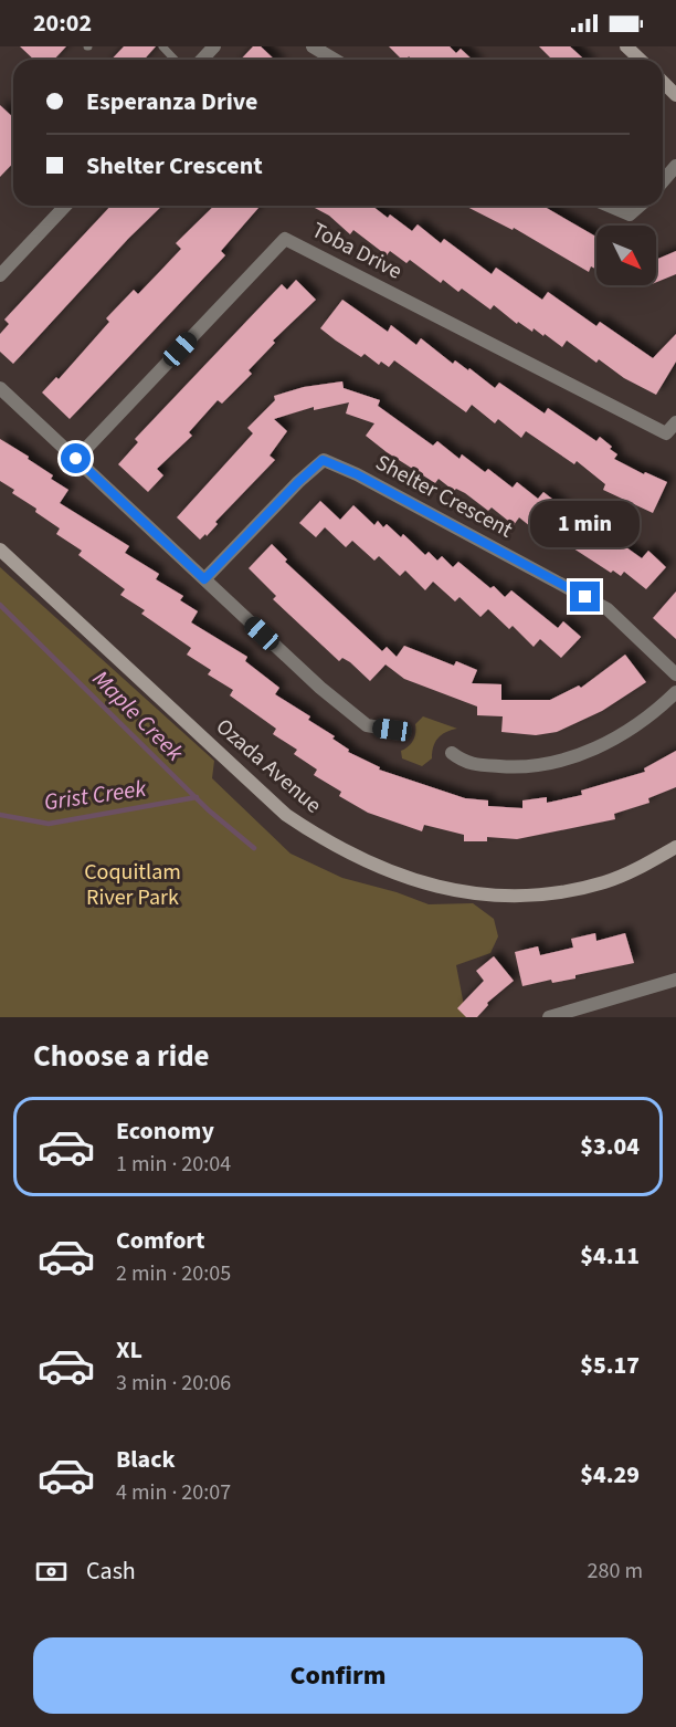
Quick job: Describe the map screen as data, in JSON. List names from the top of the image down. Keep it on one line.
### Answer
{"streets":{"street":["Toba Drive","Shelter Crescent","Ozada Avenue"]},"water":["Maple Creek","Grist Creek"],"parks":["Coquitlam River Park"],"north":"bottom right","page":{"status":"20:02","banner":["Esperanza Drive","Shelter Crescent"],"bubble":"1 min","heading":"Choose a ride","list":[{"name":"Economy","note":"1 min · 20:04","value":"$3.04"},{"name":"Comfort","note":"2 min · 20:05","value":"$4.11"},{"name":"XL","note":"3 min · 20:06","value":"$5.17"},{"name":"Black","note":"4 min · 20:07","value":"$4.29"}],"pay":["Cash","280 m"],"buttons":"Confirm"}}
